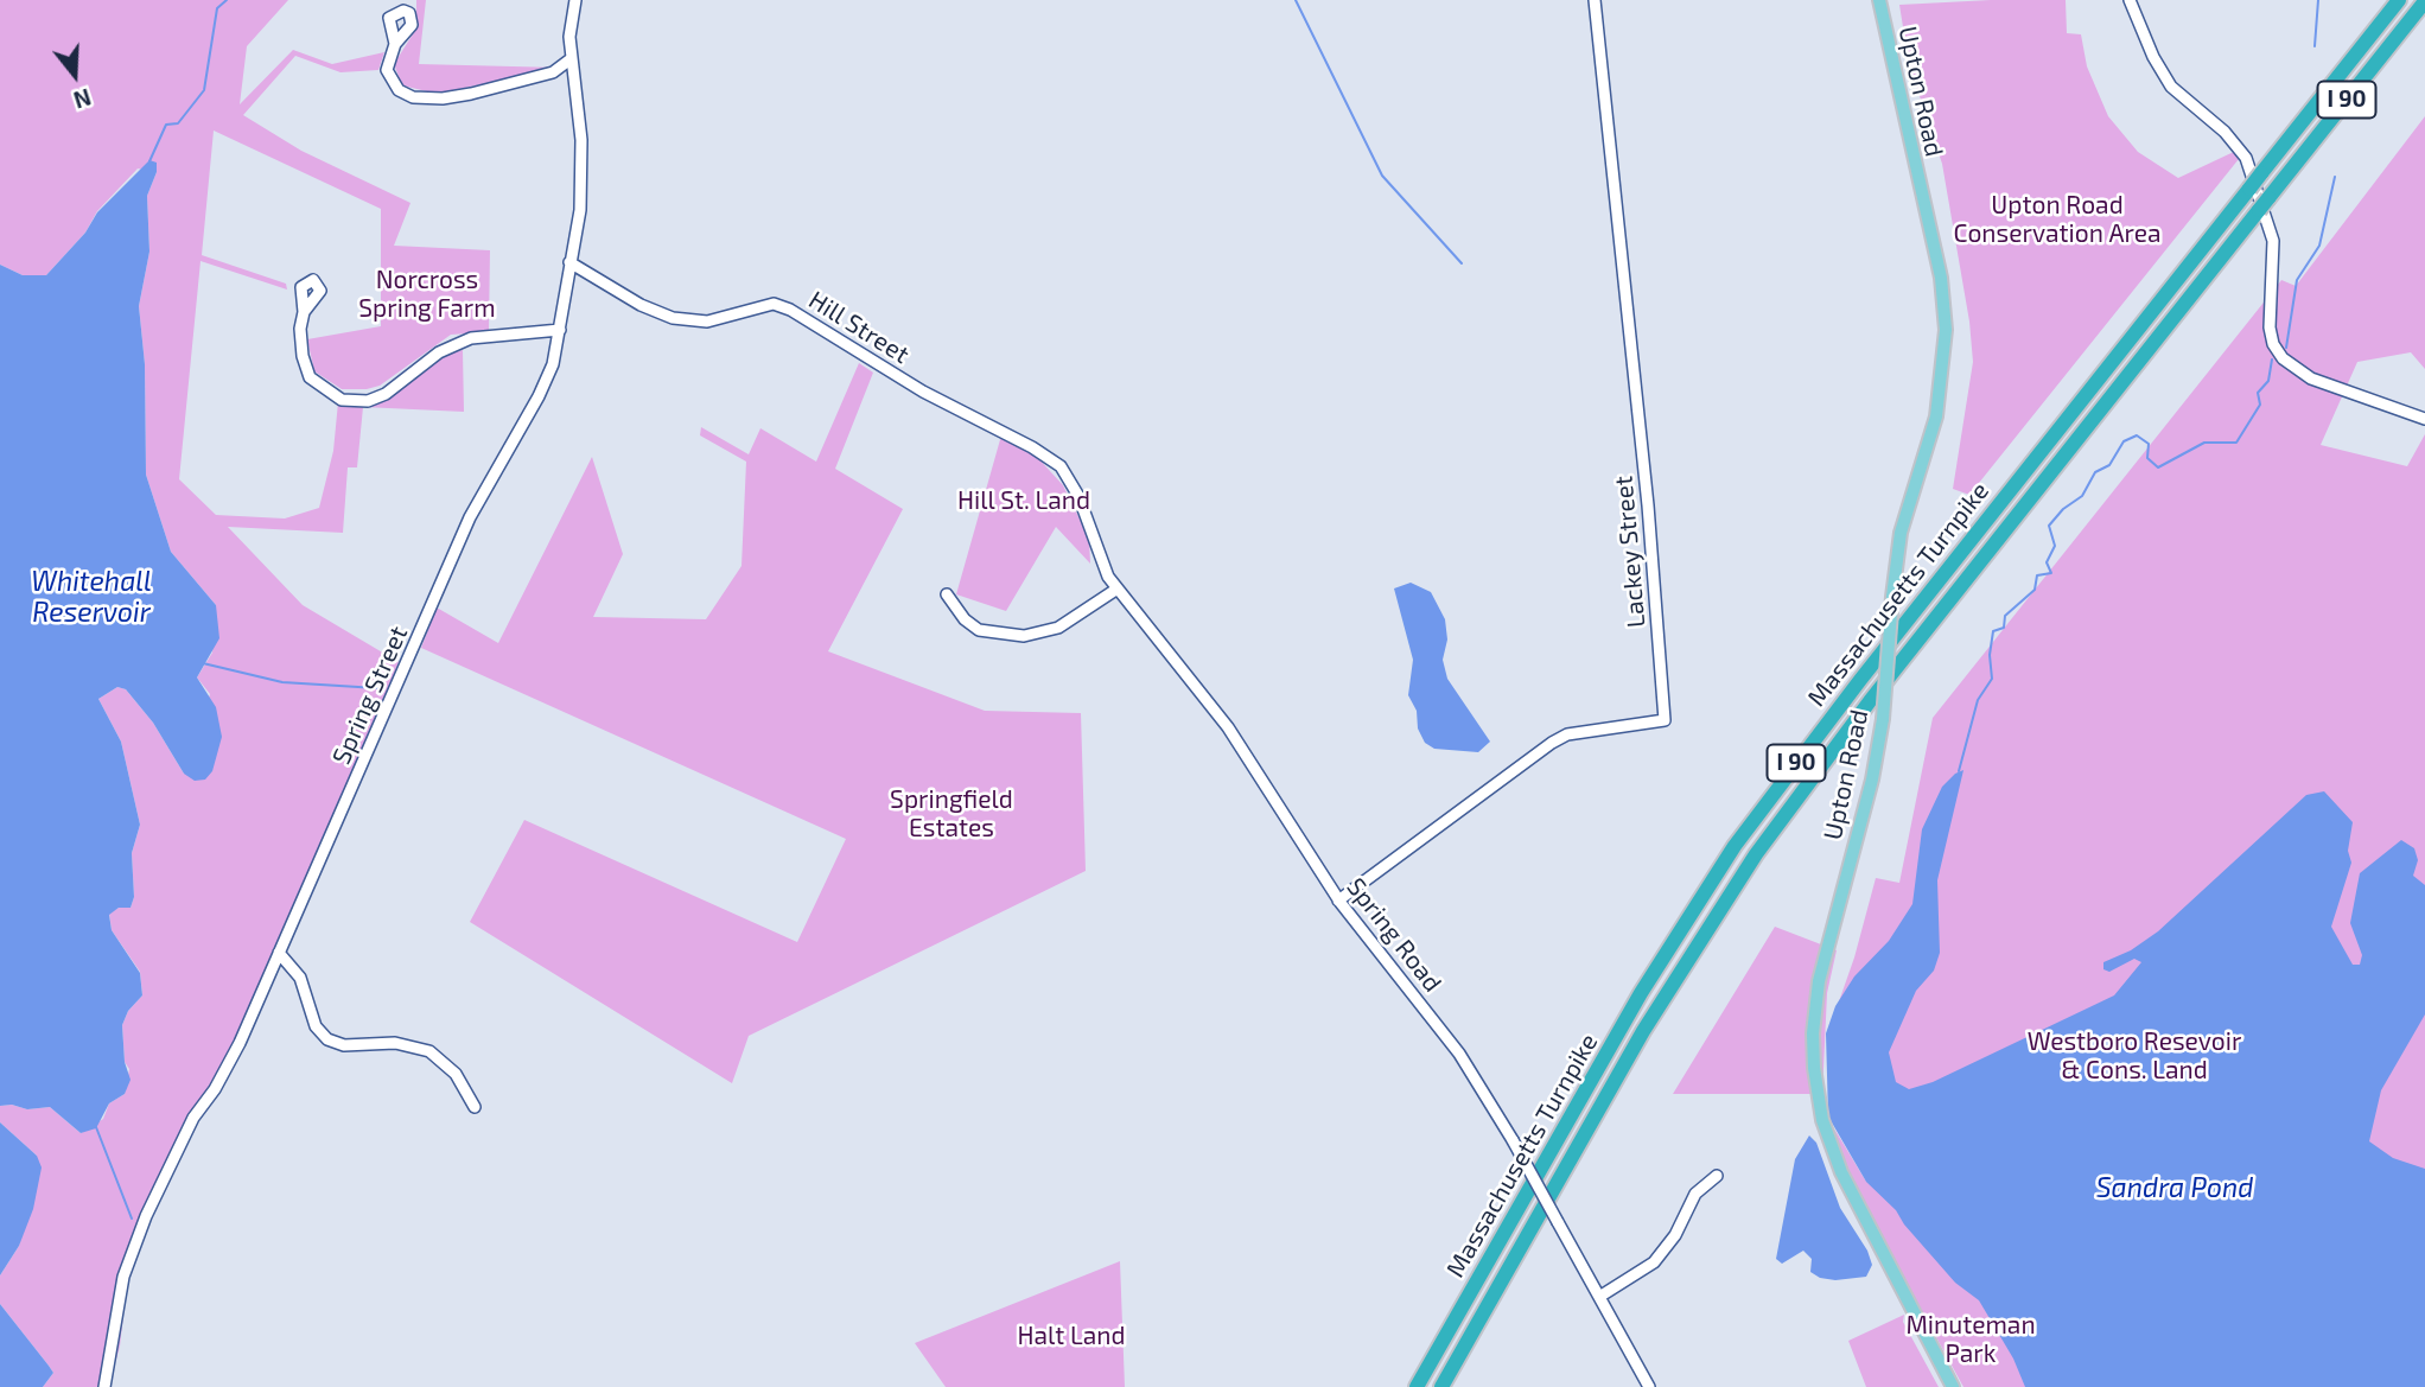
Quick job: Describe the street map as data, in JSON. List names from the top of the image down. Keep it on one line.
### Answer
{"streets":{"highway":["I 90","Massachusetts Turnpike"],"main road":["Upton Road"],"street":["Hill Street","Lackey Street","Spring Street","Spring Road"]},"crossings":[["Hill Street","Spring Street"],["Hill Street","Spring Road"],["Lackey Street","Spring Road"]],"water":["Whitehall Reservoir","Sandra Pond"],"parks":["Upton Road Conservation Area","Norcross Spring Farm","Hill St. Land","Springfield Estates","Westboro Resevoir & Cons. Land","Minuteman Park","Halt Land"],"north":"bottom"}
